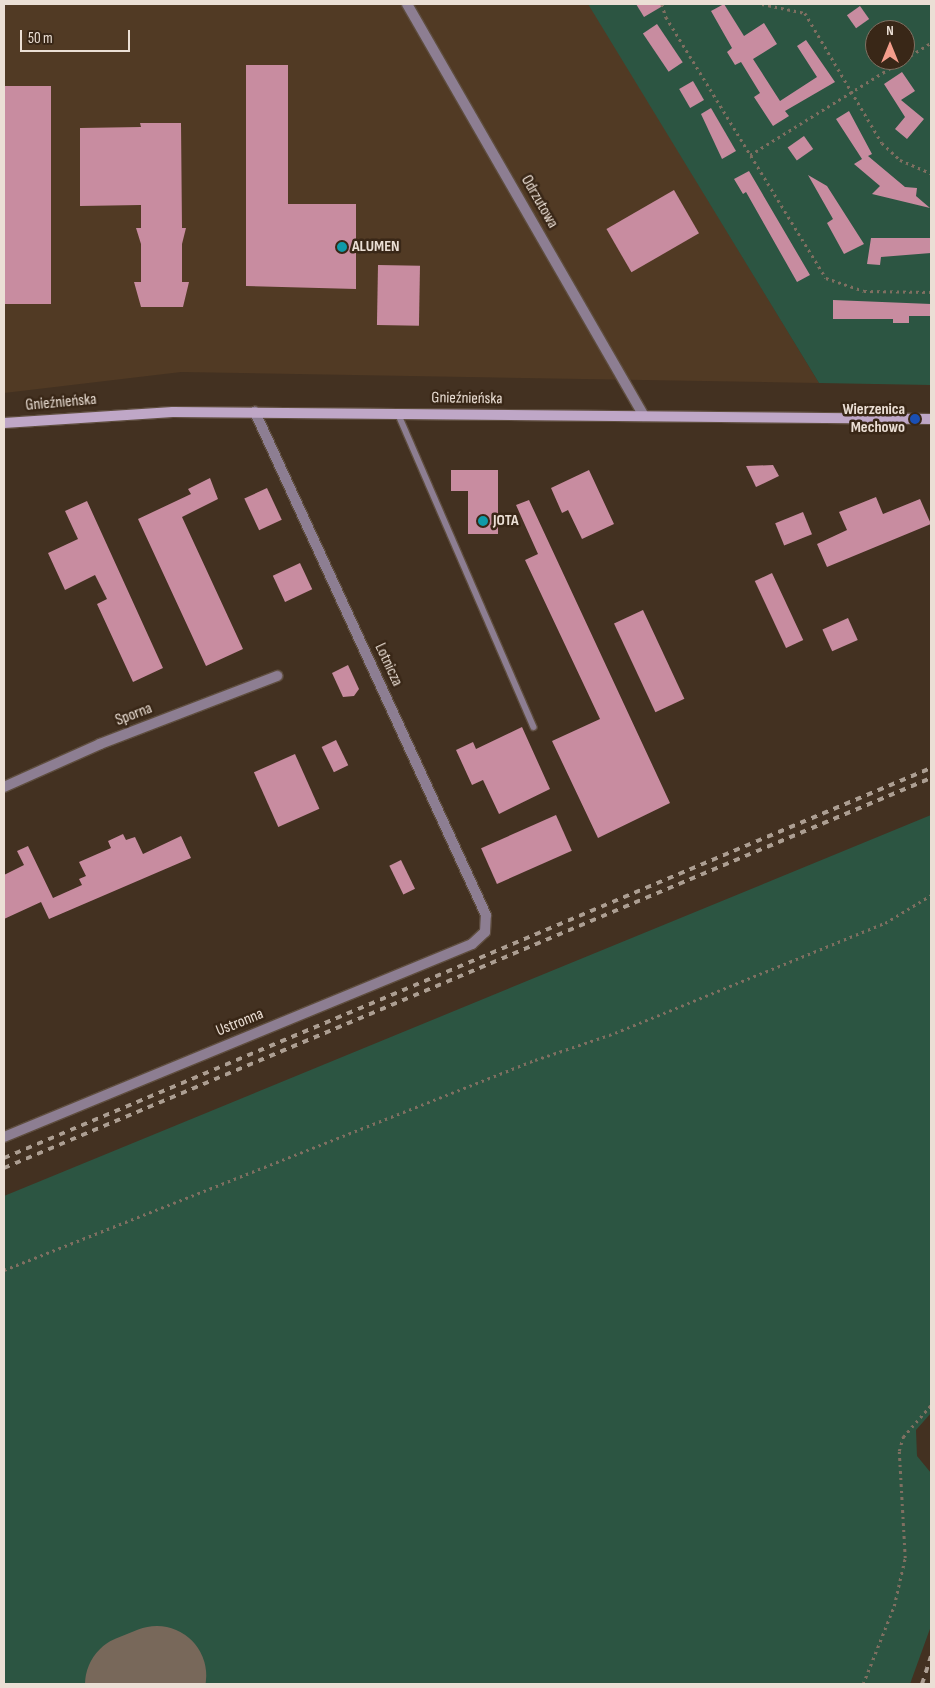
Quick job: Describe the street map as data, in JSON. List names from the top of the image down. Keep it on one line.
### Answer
{"streets":{"main road":["Gnieźnieńska"],"street":["Odrzutowa","Lotnicza","Sporna","Ustronna"]},"crossings":[["Odrzutowa","Gnieźnieńska"],["Gnieźnieńska","Lotnicza"],["Lotnicza","Ustronna"]],"places":["ALUMEN","Wierzenica Mechowo","JOTA"],"scale_bar":"50 m","north":"top"}
